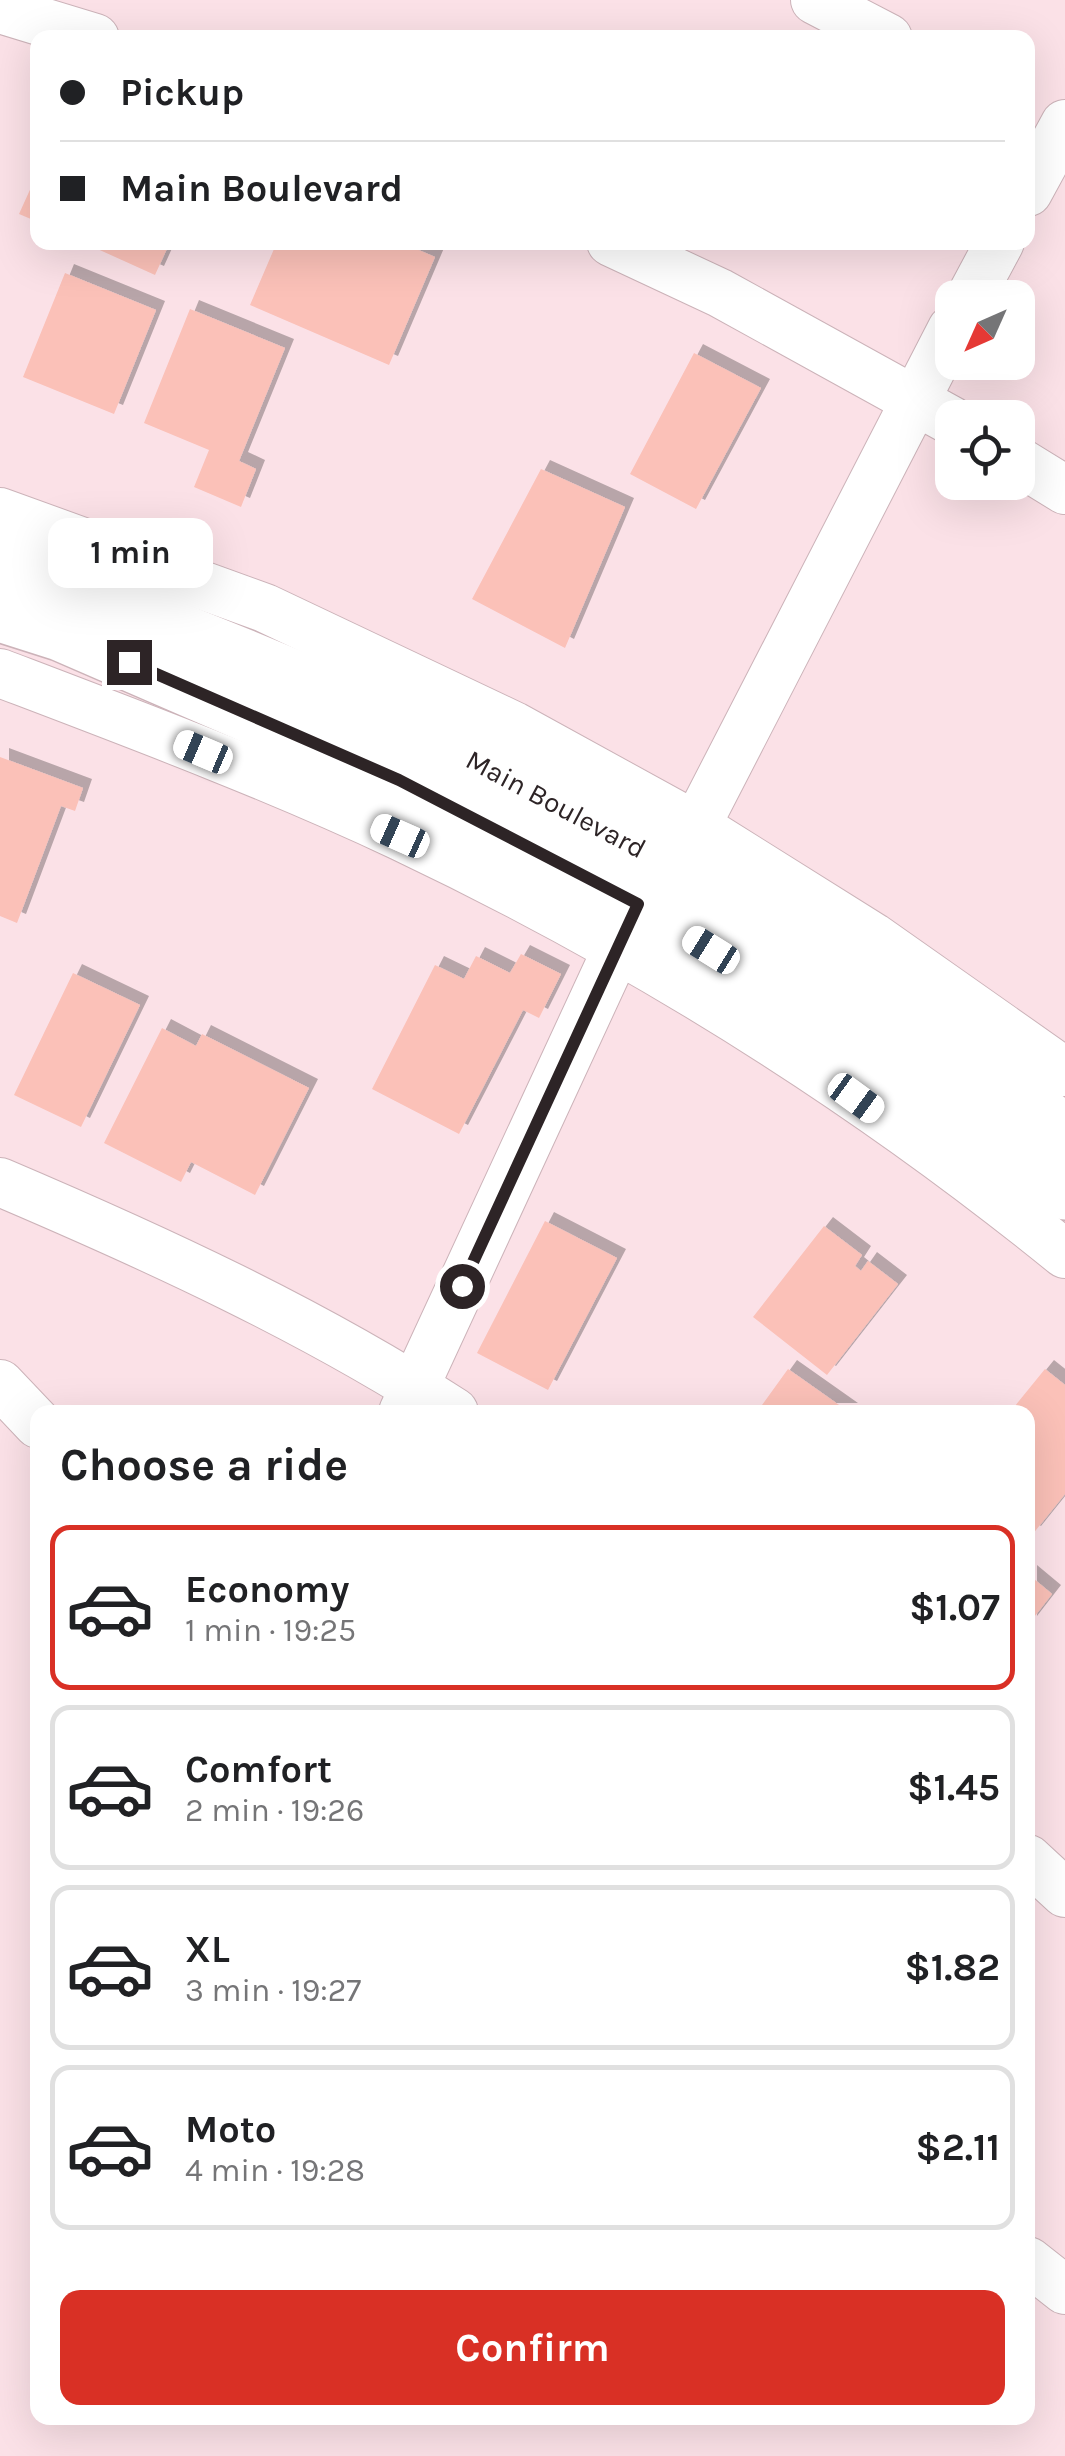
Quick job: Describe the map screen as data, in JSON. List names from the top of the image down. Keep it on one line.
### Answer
{"streets":{"main road":["Main Boulevard"]},"north":"bottom left","page":{"banner":["Pickup","Main Boulevard"],"bubble":"1 min","heading":"Choose a ride","list":[{"name":"Economy","note":"1 min · 19:25","value":"$1.07"},{"name":"Comfort","note":"2 min · 19:26","value":"$1.45"},{"name":"XL","note":"3 min · 19:27","value":"$1.82"},{"name":"Moto","note":"4 min · 19:28","value":"$2.11"}],"buttons":"Confirm"}}
